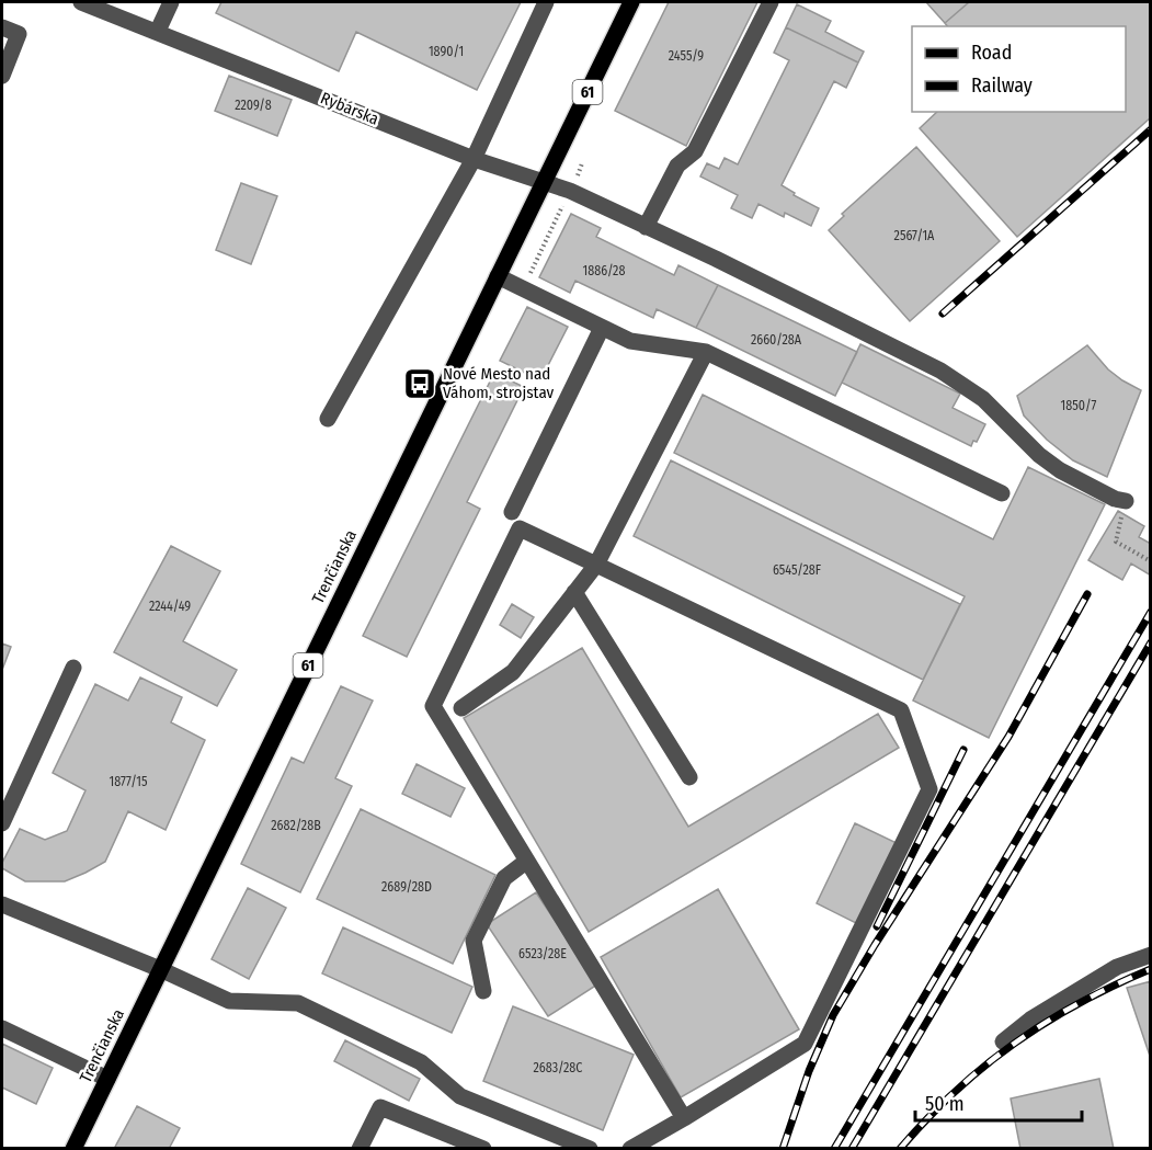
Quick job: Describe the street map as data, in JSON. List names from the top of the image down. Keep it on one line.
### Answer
{"streets":{"main road":["61","Trenčianska"],"lane":["Rybárska"]},"crossings":[["Rybárska","Trenčianska"]],"places":{"bus stop":["Nové Mesto nad Váhom, strojstav"]},"house_numbers":["1890/1","2455/9","2209/8","2567/1A","1886/28","2660/28A","1850/7","6545/28F","2244/49","1877/15","2682/28B","2689/28D","6523/28E","2683/28C"],"legend":["Road","Railway"],"scale_bar":"50 m"}
